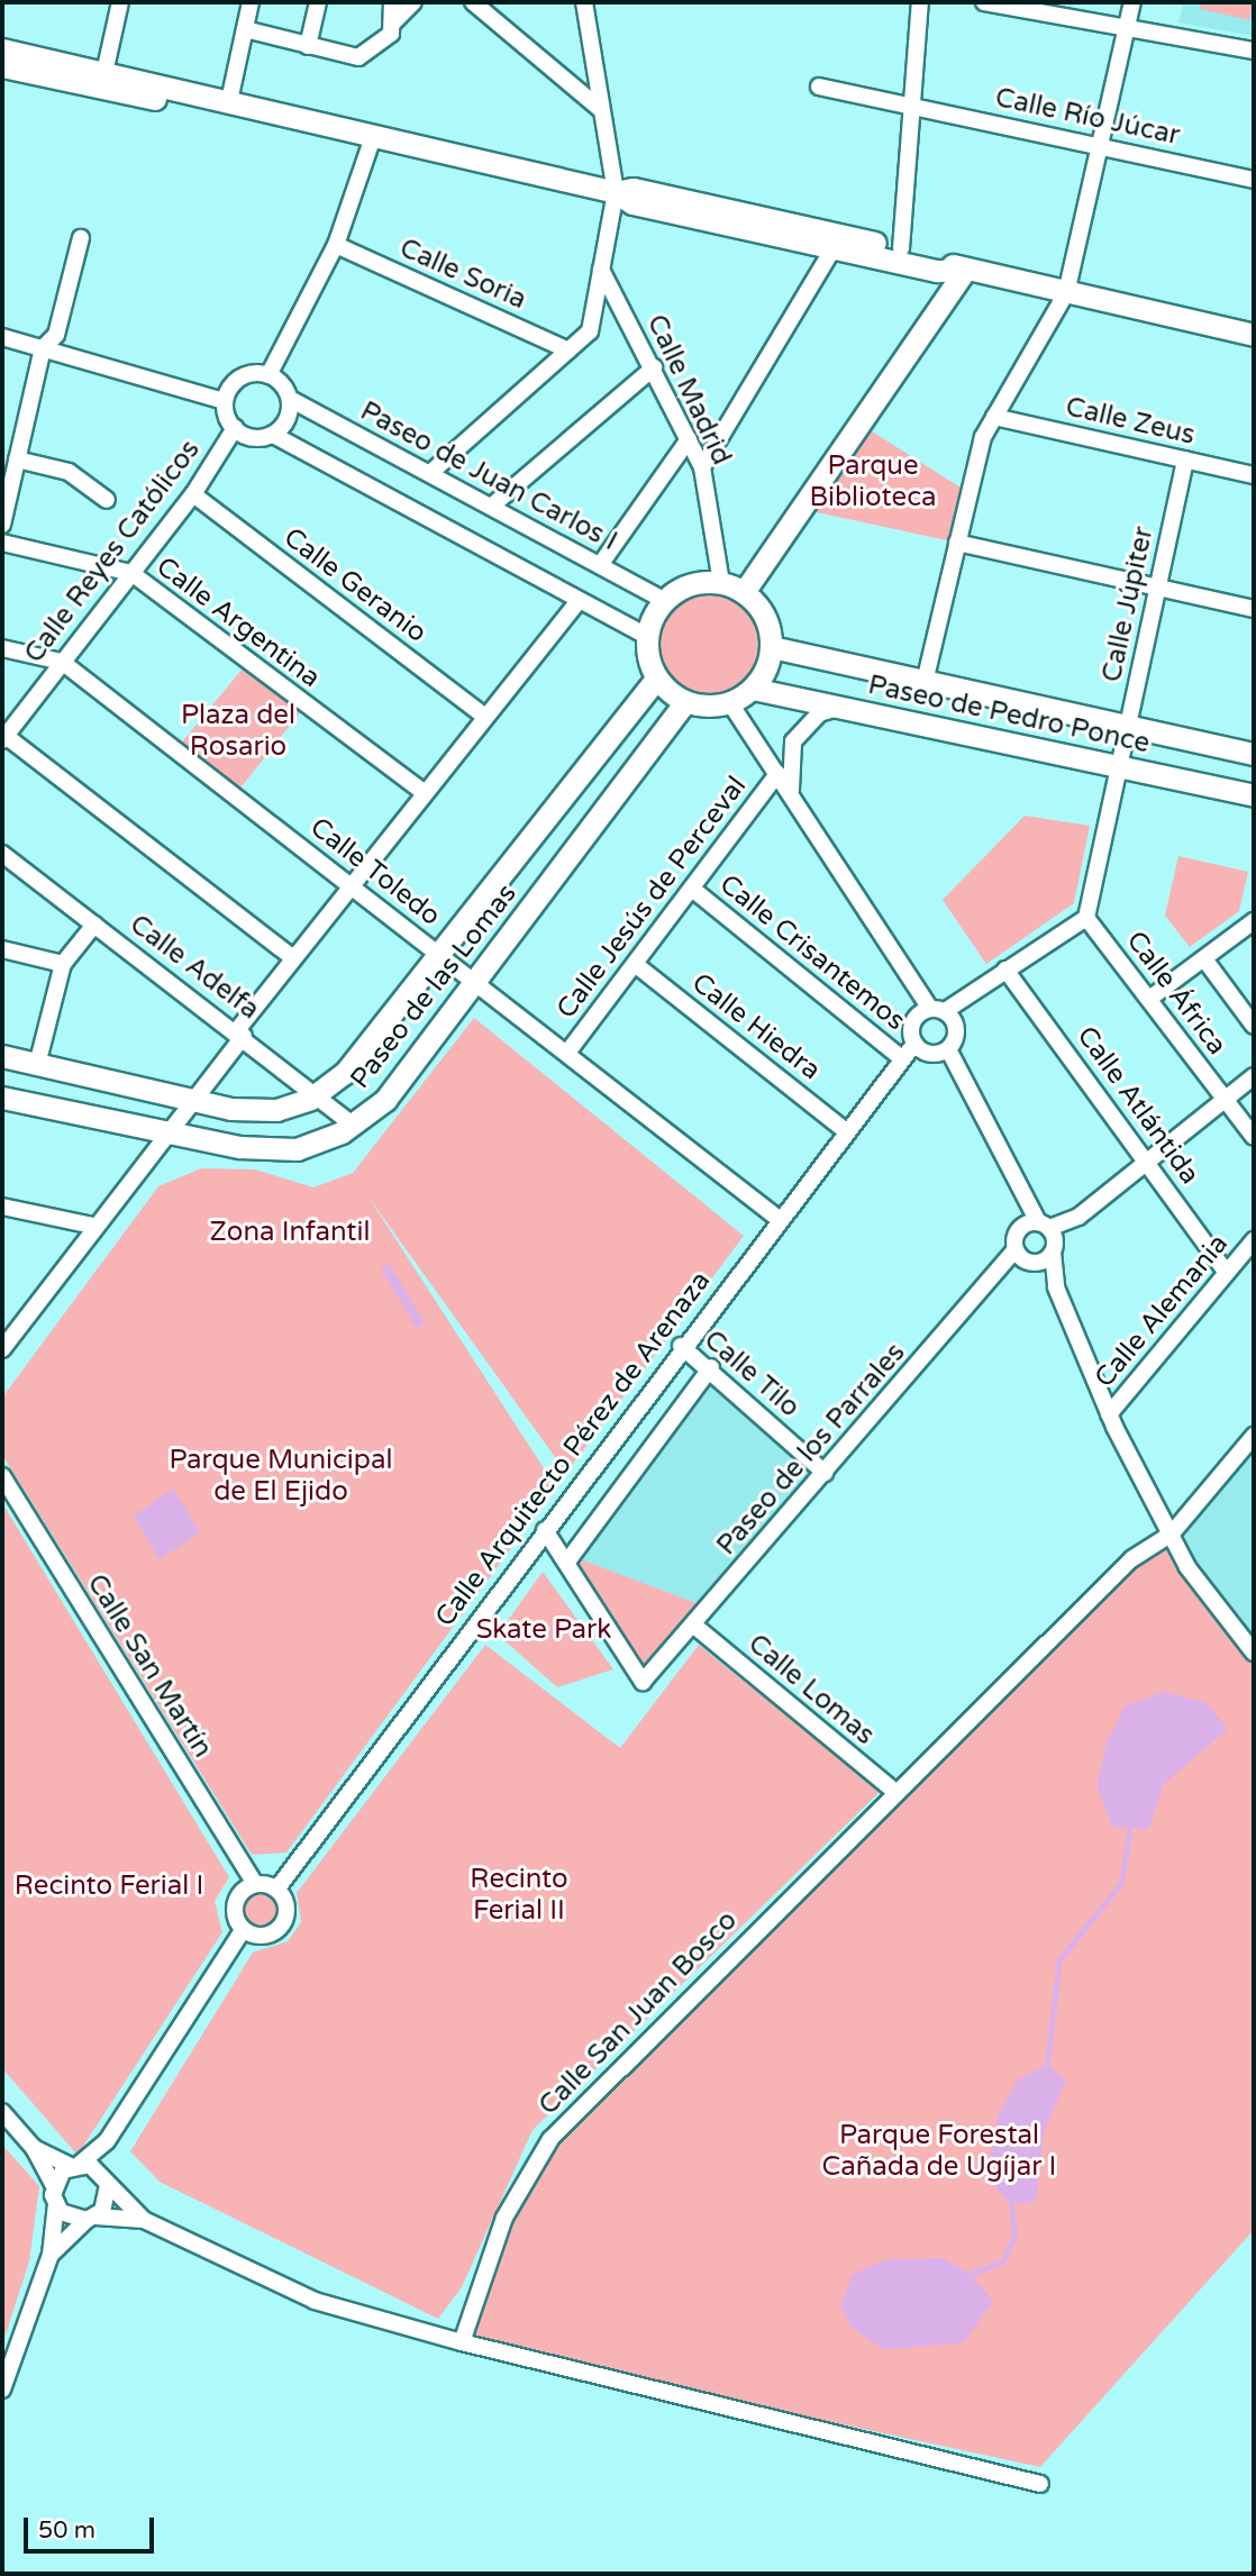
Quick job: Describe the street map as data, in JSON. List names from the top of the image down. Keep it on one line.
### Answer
{"streets":{"main road":["Paseo de Pedro Ponce","Paseo de las Lomas"],"street":["Calle Río Júcar","Calle Soria","Calle Madrid","Calle Zeus","Paseo de Juan Carlos I","Calle Reyes Católicos","Calle Geranio","Calle Júpiter","Calle Argentina","Calle Toledo","Calle Jesús de Perceval","Calle Crisantemos","Calle Adelfa","Calle África","Calle Hiedra","Calle Atlántida","Calle Alemania","Calle Tilo","Calle Arquitecto Pérez de Arenaza","Paseo de los Parrales","Calle San Martín","Calle Lomas","Calle San Juan Bosco"]},"crossings":[["Calle Madrid","Paseo de Juan Carlos I"],["Calle Madrid","Paseo de Pedro Ponce"],["Calle Madrid","Paseo de las Lomas"],["Calle Zeus","Calle Júpiter"],["Paseo de Juan Carlos I","Calle Reyes Católicos"],["Paseo de Juan Carlos I","Paseo de Pedro Ponce"],["Paseo de Juan Carlos I","Paseo de las Lomas"],["Calle Reyes Católicos","Calle Geranio"],["Calle Reyes Católicos","Calle Argentina"],["Calle Reyes Católicos","Calle Toledo"],["Calle Júpiter","Paseo de Pedro Ponce"],["Calle Júpiter","Calle África"],["Paseo de Pedro Ponce","Paseo de las Lomas"],["Calle Toledo","Calle Jesús de Perceval"],["Calle Toledo","Paseo de las Lomas"],["Calle Toledo","Calle Arquitecto Pérez de Arenaza"],["Calle Jesús de Perceval","Calle Crisantemos"],["Calle Jesús de Perceval","Calle Hiedra"],["Calle Crisantemos","Calle Arquitecto Pérez de Arenaza"],["Calle Adelfa","Paseo de las Lomas"],["Calle Hiedra","Calle Arquitecto Pérez de Arenaza"],["Calle Atlántida","Calle Alemania"],["Calle Tilo","Calle Arquitecto Pérez de Arenaza"],["Calle Tilo","Paseo de los Parrales"],["Calle Arquitecto Pérez de Arenaza","Calle San Martín"],["Paseo de los Parrales","Calle Lomas"],["Calle Lomas","Calle San Juan Bosco"]],"parks":["Parque Biblioteca","Plaza del Rosario","Zona Infantil","Parque Municipal de El Ejido","Skate Park","Recinto Ferial II","Recinto Ferial I","Parque Forestal Cañada de Ugíjar I"],"scale_bar":"50 m"}
